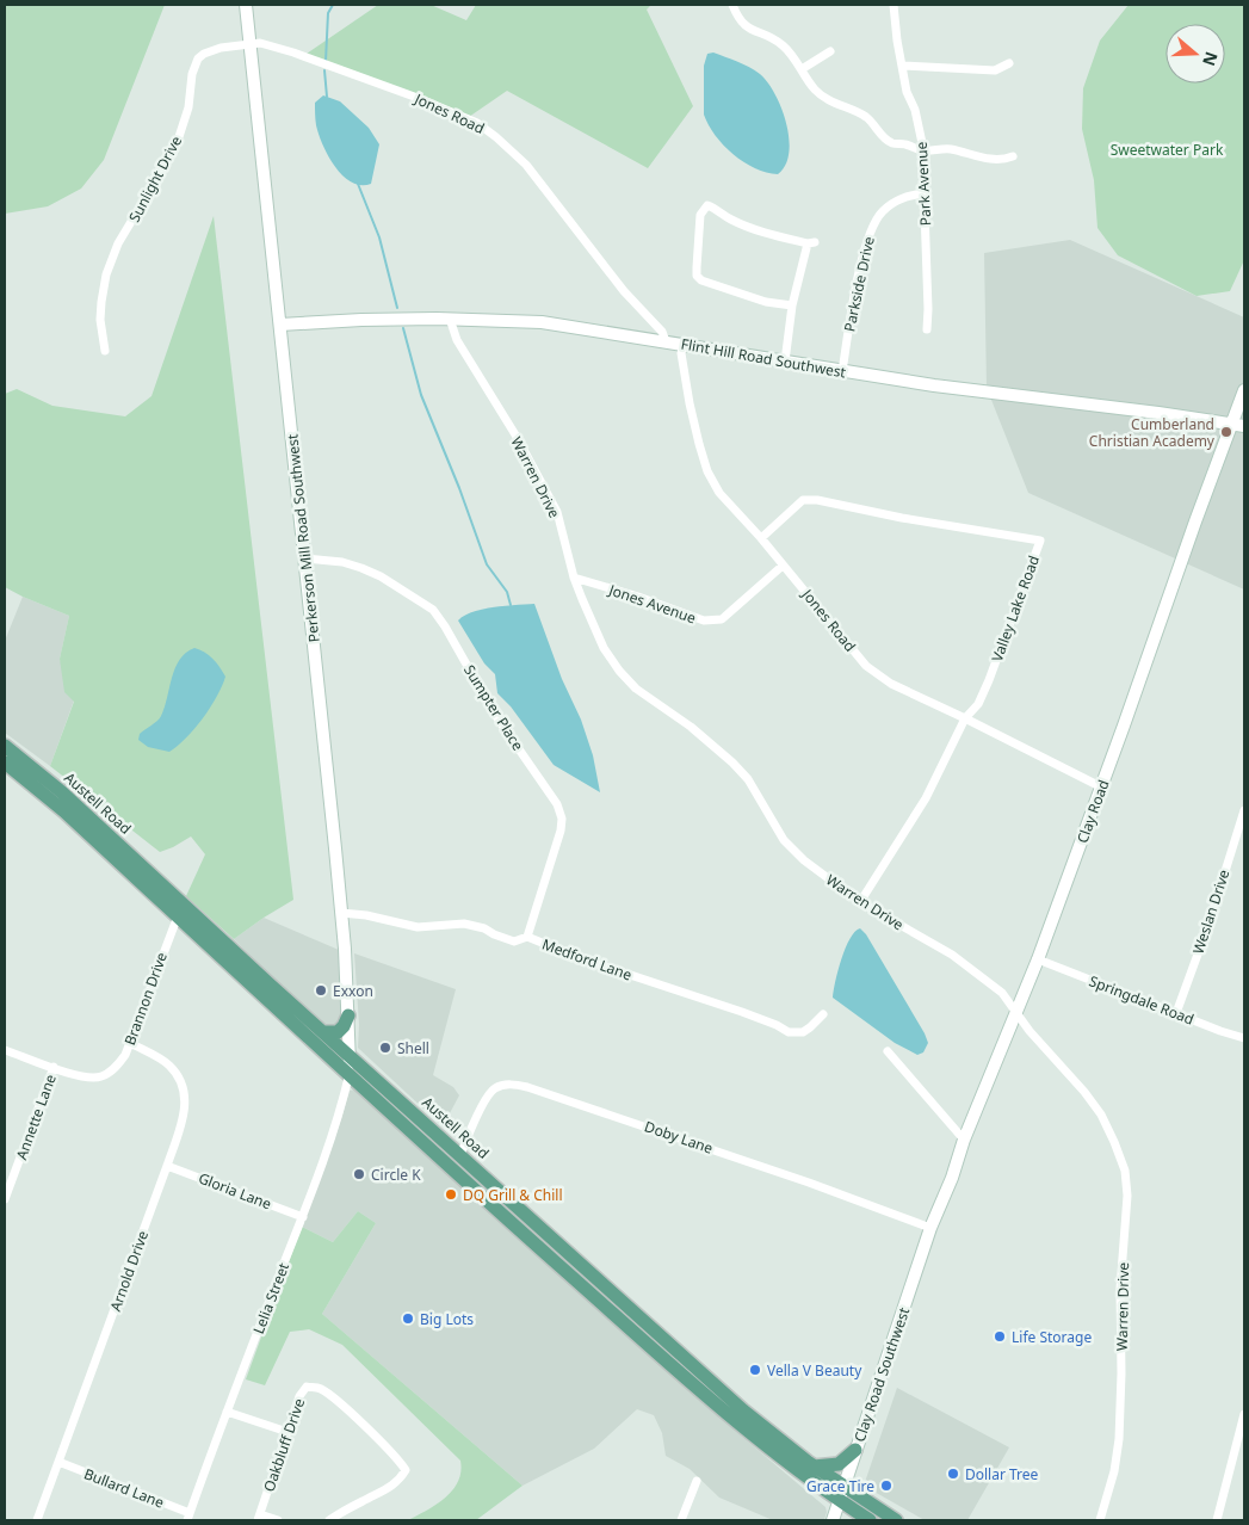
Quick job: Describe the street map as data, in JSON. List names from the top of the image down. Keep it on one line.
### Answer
{"streets":{"main road":["Austell Road"],"street":["Jones Road","Sunlight Drive","Park Avenue","Parkside Drive","Flint Hill Road Southwest","Warren Drive","Perkerson Mill Road Southwest","Jones Avenue","Valley Lake Road","Sumpter Place","Clay Road","Weslan Drive","Medford Lane","Brannon Drive","Springdale Road","Annette Lane","Doby Lane","Gloria Lane","Arnold Drive","Lelia Street","Clay Road Southwest","Oakbluff Drive","Bullard Lane"]},"crossings":[["Jones Road","Sunlight Drive"],["Jones Road","Flint Hill Road Southwest"],["Jones Road","Perkerson Mill Road Southwest"],["Jones Road","Jones Avenue"],["Jones Road","Valley Lake Road"],["Jones Road","Clay Road"],["Sunlight Drive","Perkerson Mill Road Southwest"],["Park Avenue","Parkside Drive"],["Parkside Drive","Flint Hill Road Southwest"],["Flint Hill Road Southwest","Warren Drive"],["Flint Hill Road Southwest","Perkerson Mill Road Southwest"],["Flint Hill Road Southwest","Clay Road"],["Warren Drive","Jones Avenue"],["Warren Drive","Valley Lake Road"],["Warren Drive","Clay Road"],["Perkerson Mill Road Southwest","Sumpter Place"],["Perkerson Mill Road Southwest","Austell Road"],["Perkerson Mill Road Southwest","Medford Lane"],["Perkerson Mill Road Southwest","Lelia Street"],["Sumpter Place","Medford Lane"],["Austell Road","Brannon Drive"],["Austell Road","Doby Lane"],["Austell Road","Lelia Street"],["Austell Road","Clay Road Southwest"],["Clay Road","Springdale Road"],["Clay Road","Doby Lane"],["Clay Road","Clay Road Southwest"],["Weslan Drive","Springdale Road"],["Brannon Drive","Annette Lane"],["Brannon Drive","Arnold Drive"],["Doby Lane","Clay Road Southwest"],["Gloria Lane","Arnold Drive"],["Gloria Lane","Lelia Street"],["Arnold Drive","Bullard Lane"],["Lelia Street","Bullard Lane"]],"parks":["Sweetwater Park"],"places":["Cumberland Christian Academy","Exxon","Shell","Circle K","DQ Grill & Chill","Big Lots","Life Storage","Vella V Beauty","Dollar Tree","Grace Tire"],"north":"right"}
